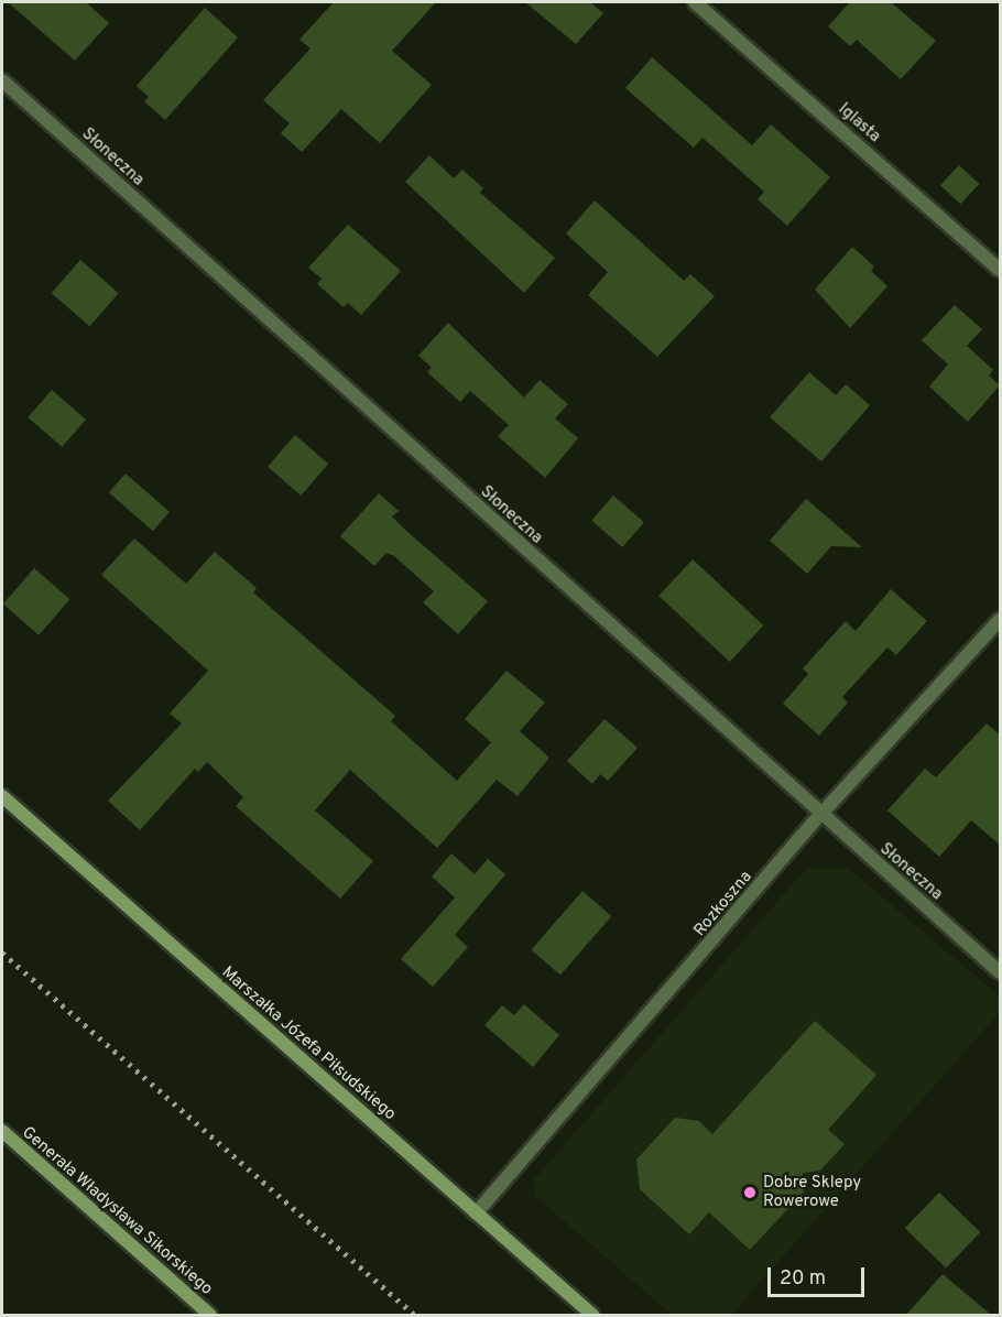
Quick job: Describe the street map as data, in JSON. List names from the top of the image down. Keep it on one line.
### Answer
{"streets":{"main road":["Marszałka Józefa Piłsudskiego","Generała Władysława Sikorskiego"],"street":["Iglasta","Słoneczna","Rozkoszna"]},"crossings":[["Słoneczna","Rozkoszna"],["Rozkoszna","Marszałka Józefa Piłsudskiego"]],"places":["Dobre Sklepy Rowerowe"],"scale_bar":"20 m"}
